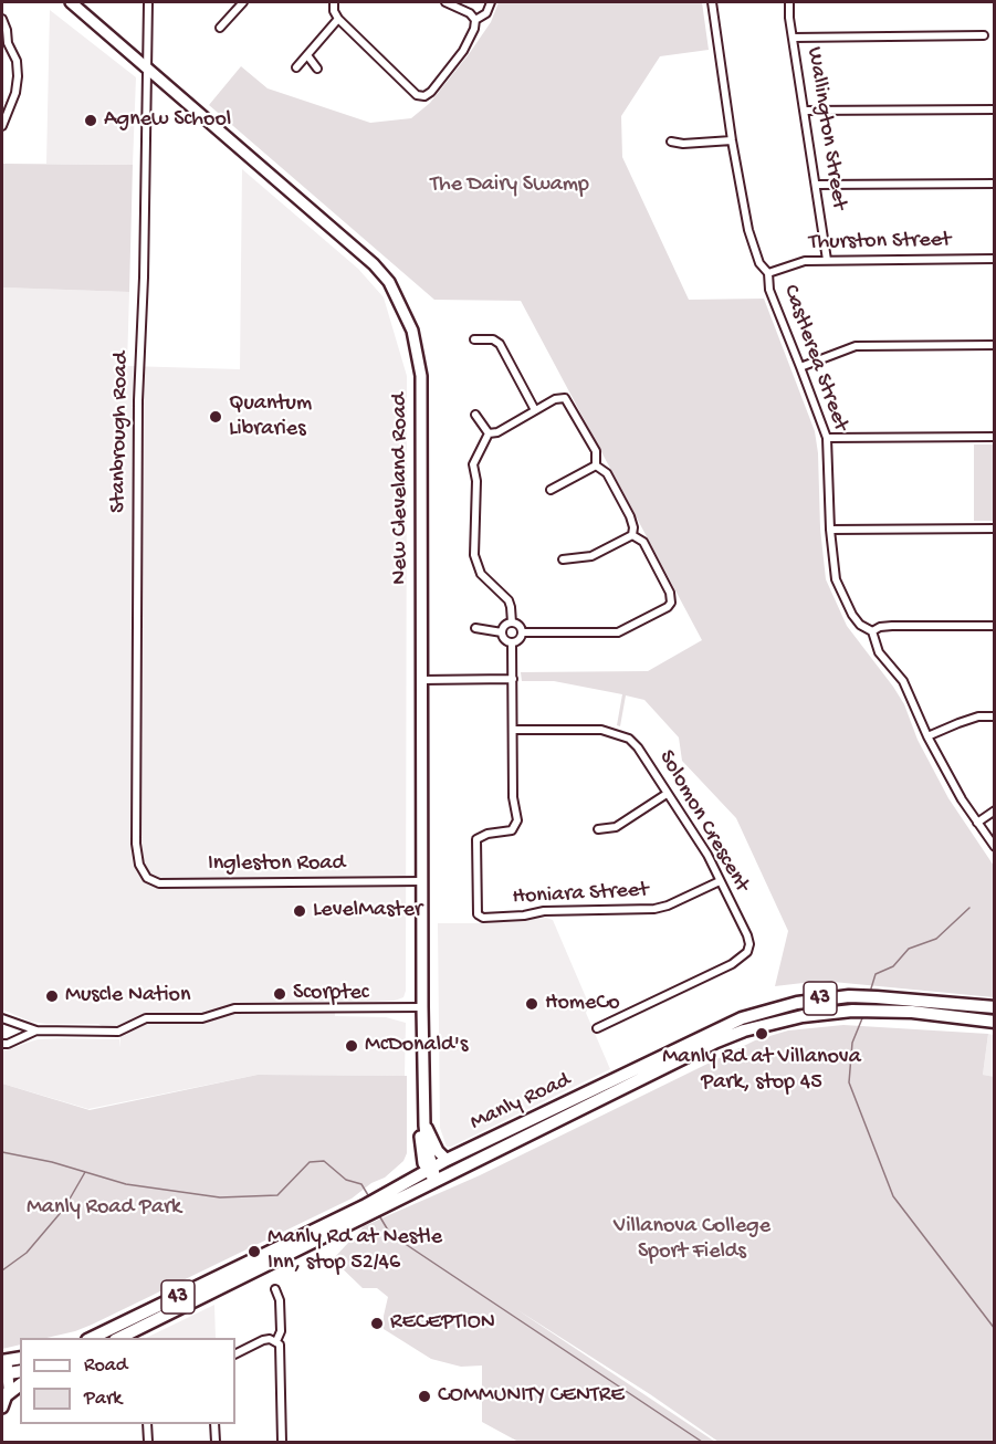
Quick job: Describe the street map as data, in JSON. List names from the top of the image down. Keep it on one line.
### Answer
{"streets":{"main road":["43","Manly Road"],"street":["Wallington Street","Thurston Street","Castlerea Street","Stanbrough Road","New Cleveland Road","Solomon Crescent","Ingleston Road","Honiara Street"]},"crossings":[["Wallington Street","Thurston Street"],["Thurston Street","Castlerea Street"],["Stanbrough Road","New Cleveland Road"],["Stanbrough Road","Ingleston Road"],["New Cleveland Road","Ingleston Road"],["New Cleveland Road","Manly Road"],["Solomon Crescent","Honiara Street"]],"parks":["The Dairy Swamp","Manly Road Park","Villanova College Sport Fields"],"places":["Agnew School","Quantum Libraries","LevelMaster","Scorptec","Muscle Nation","HomeCo","Manly Rd at Villanova Park, stop 45","McDonald's","Manly Rd at Nestle Inn, stop 52/46","RECEPTION","COMMUNITY CENTRE"],"legend":["Road","Park"]}
